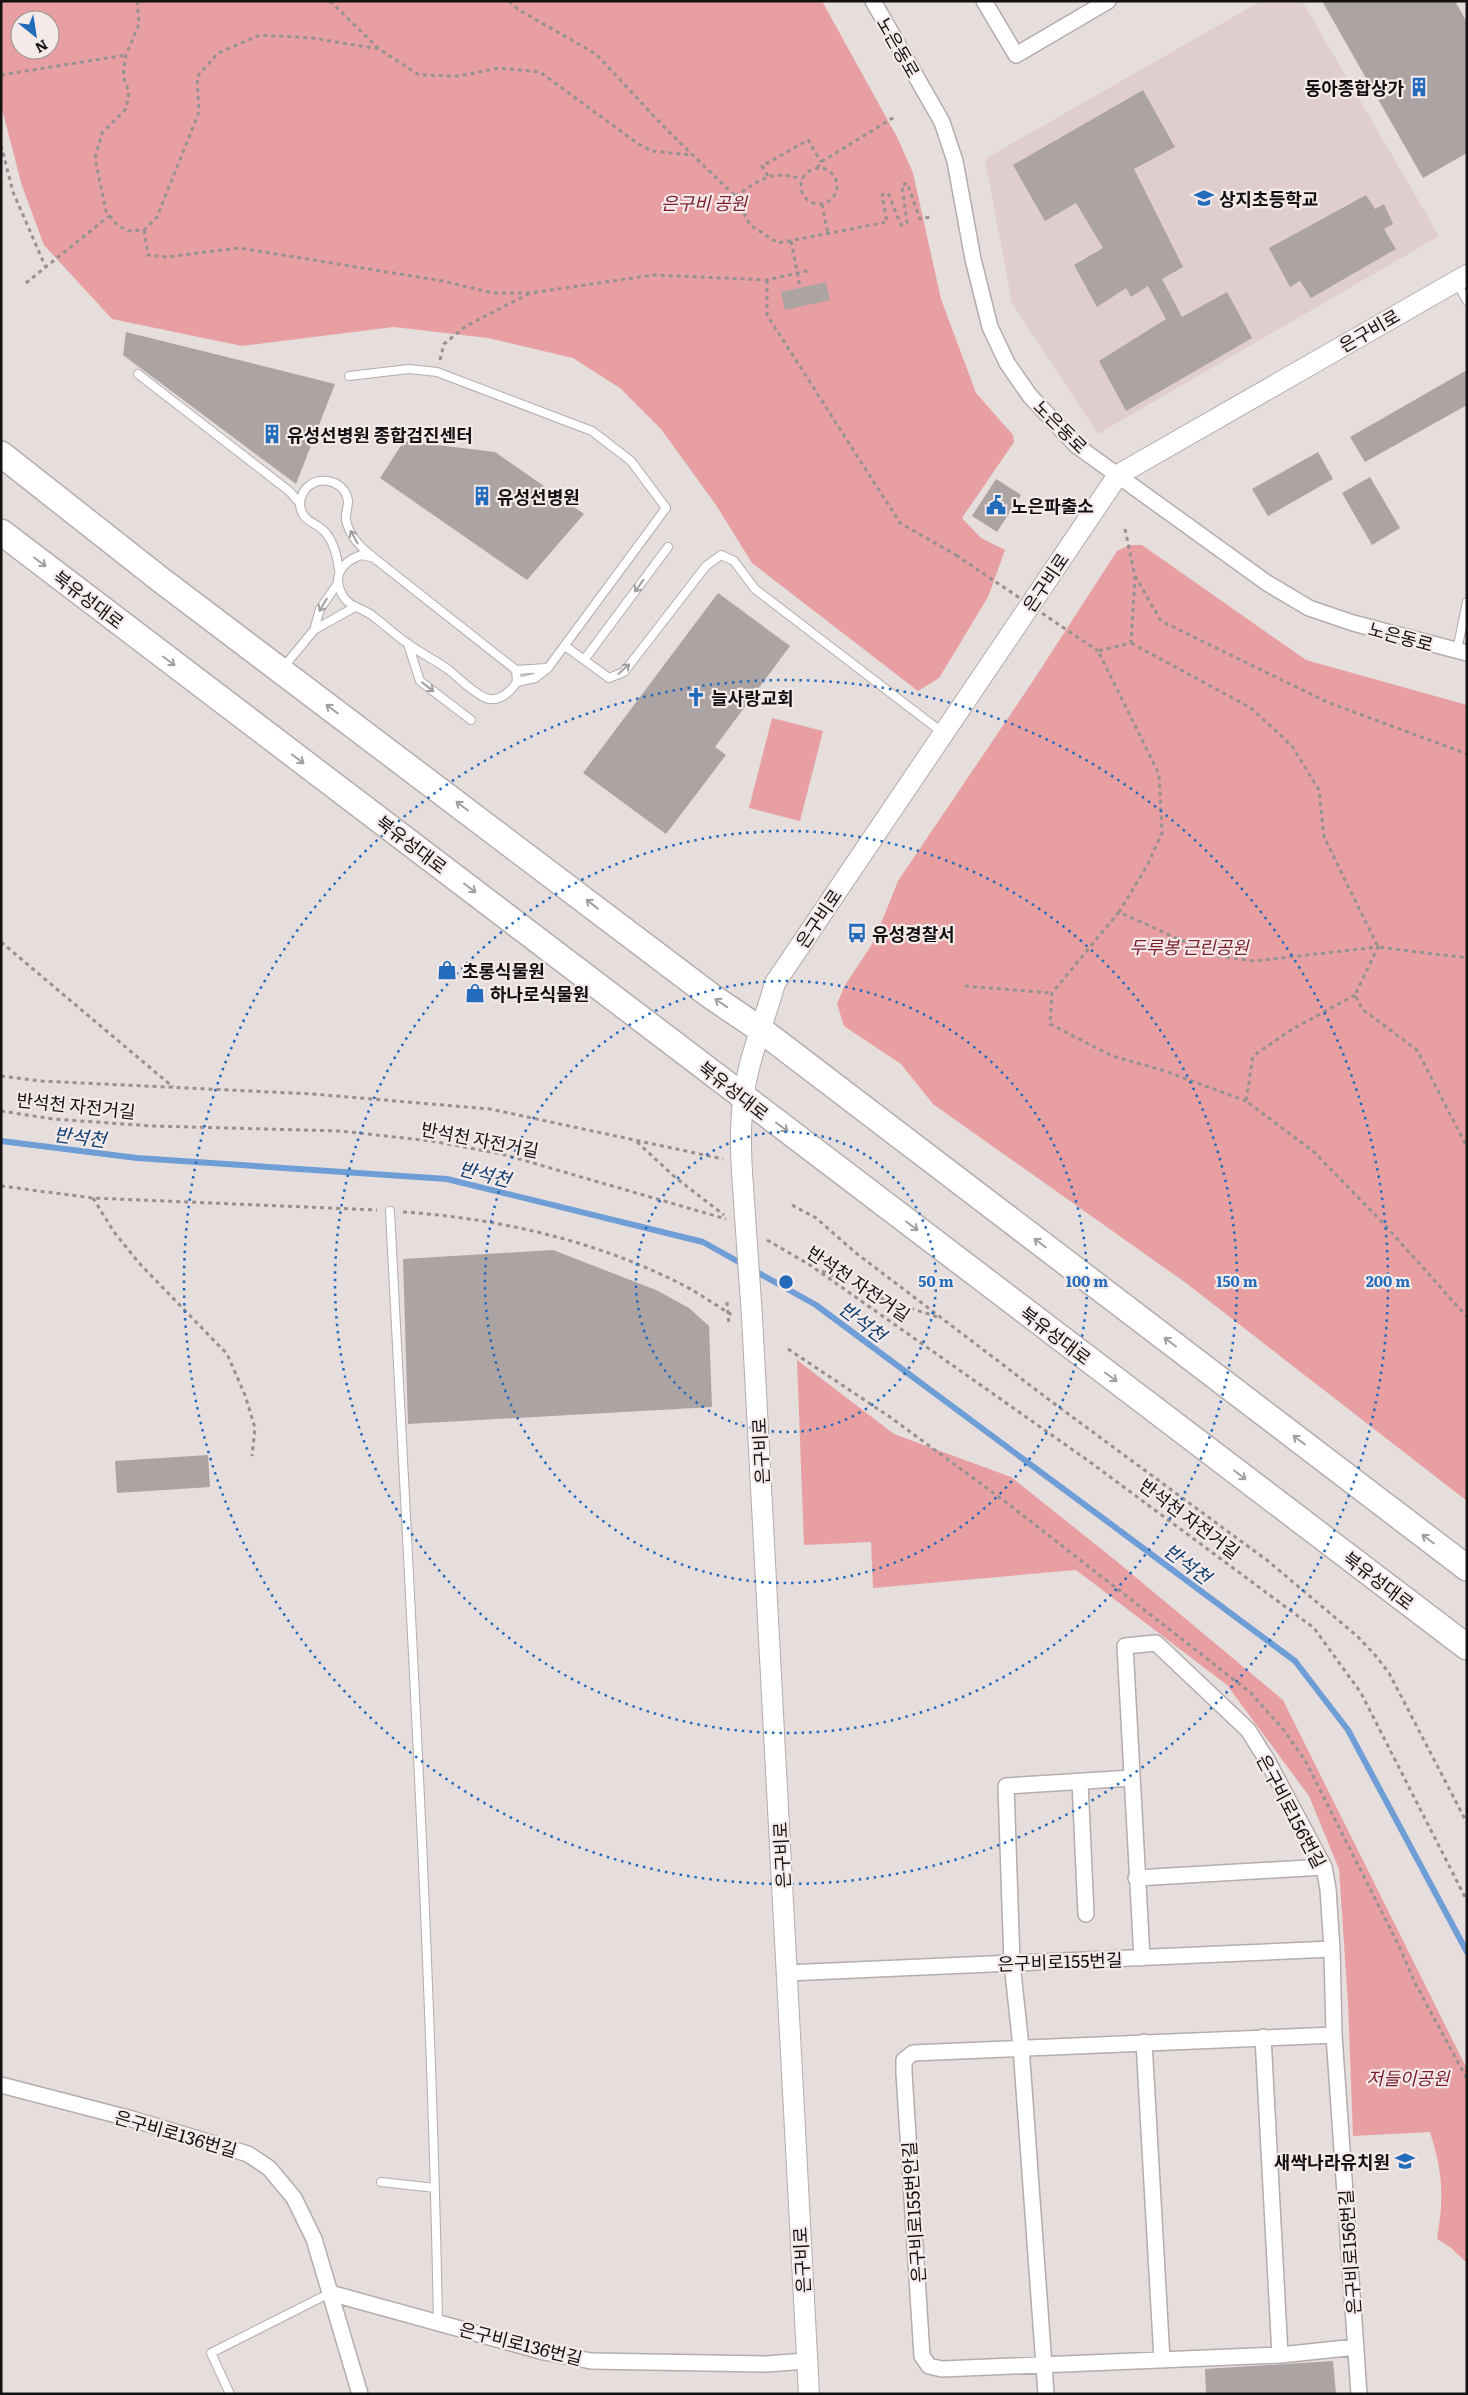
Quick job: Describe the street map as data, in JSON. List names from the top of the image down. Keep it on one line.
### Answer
{"streets":{"main road":["북유성대로"],"street":["노은동로","은구비로","은구비로156번길","은구비로155번길","은구비로136번길","은구비로155번안길"],"path":["반석천 자전거길"]},"crossings":[["노은동로","은구비로"],["은구비로","북유성대로"],["은구비로","은구비로155번길"],["은구비로","은구비로136번길"],["은구비로156번길","은구비로155번길"],["은구비로156번길","은구비로155번안길"]],"water":["반석천"],"parks":["은구비 공원","두루봉 근린공원","저들이공원"],"places":{"building":["동아종합상가","유성선병원 종합검진센터","유성선병원"],"school or university":["상지초등학교","새싹나라유치원"],"public building":["노은파출소"],"church":["늘사랑교회"],"bus stop":["유성경찰서"],"shop":["초롱식물원","하나로식물원"]},"north":"bottom right","rings":["50 m","100 m","150 m","200 m"]}
